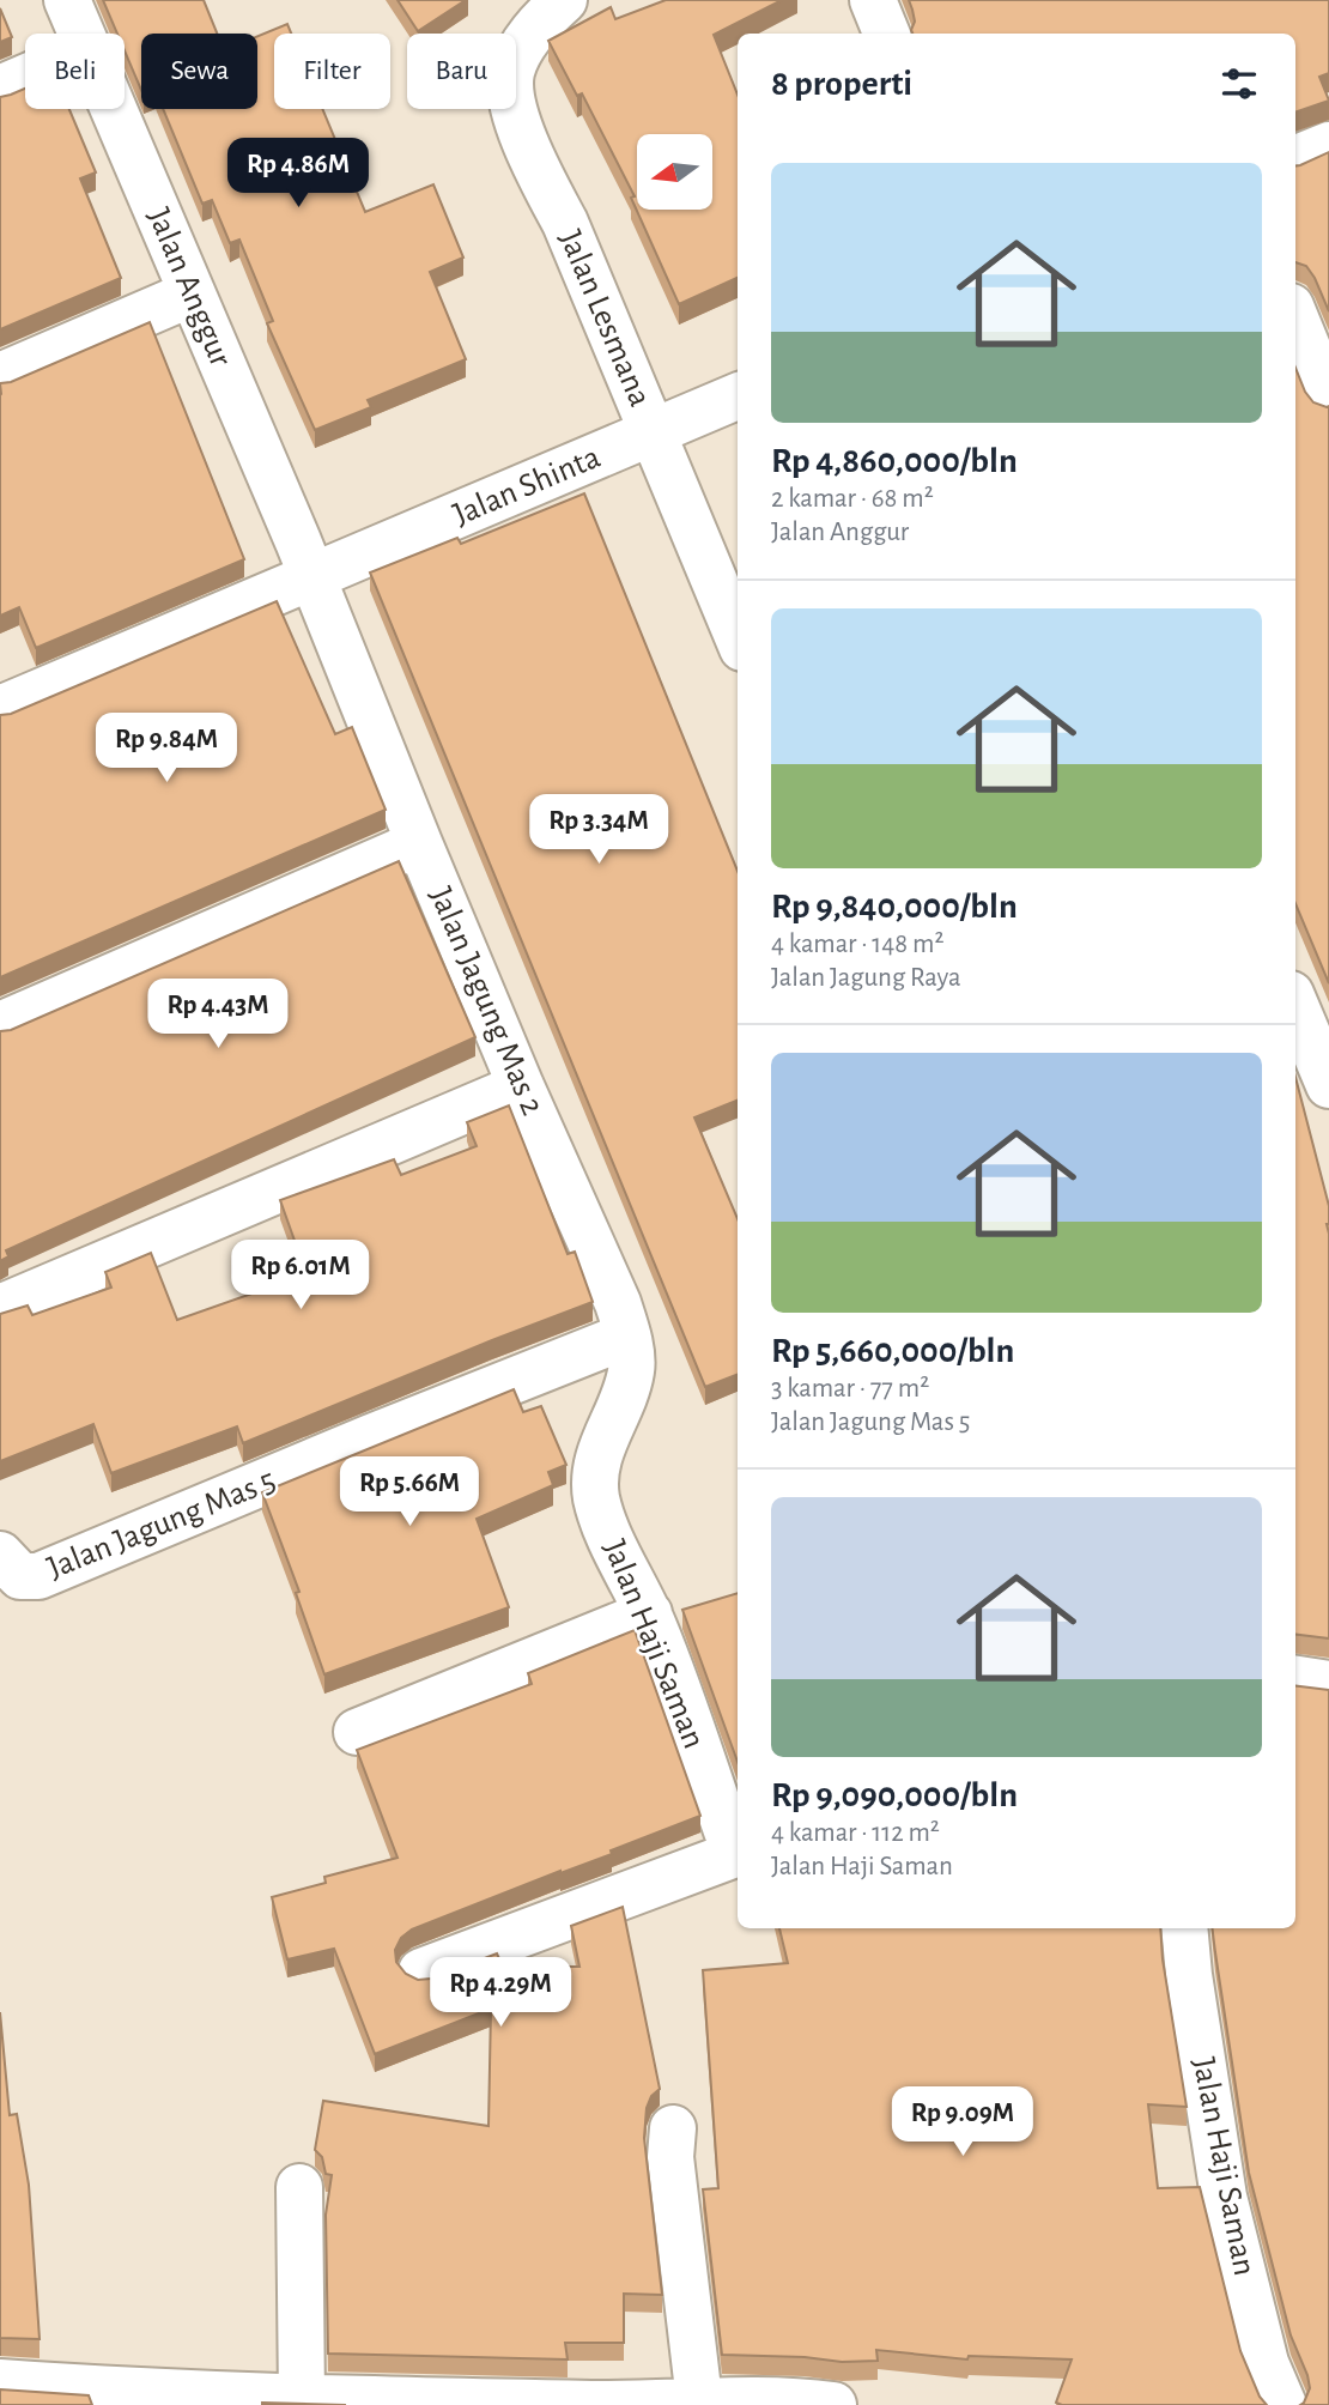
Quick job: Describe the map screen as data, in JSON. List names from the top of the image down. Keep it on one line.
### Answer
{"streets":{"street":["Jalan Anggur","Jalan Lesmana","Jalan Shinta","Jalan Jagung Mas 2","Jalan Jagung Mas 5","Jalan Haji Saman"]},"crossings":[["Jalan Anggur","Jalan Shinta"],["Jalan Anggur","Jalan Jagung Mas 2"],["Jalan Lesmana","Jalan Shinta"],["Jalan Shinta","Jalan Jagung Mas 2"],["Jalan Jagung Mas 2","Jalan Jagung Mas 5"],["Jalan Jagung Mas 2","Jalan Haji Saman"]],"north":"left","page":{"chip":["Beli","Sewa","Filter","Baru"],"heading":"8 properti","list":[{"name":"Rp 4,860,000/bln","note":"2 kamar · 68 m² · Jalan Anggur"},{"name":"Rp 9,840,000/bln","note":"4 kamar · 148 m² · Jalan Jagung Raya"},{"name":"Rp 5,660,000/bln","note":"3 kamar · 77 m² · Jalan Jagung Mas 5"},{"name":"Rp 9,090,000/bln","note":"4 kamar · 112 m² · Jalan Haji Saman"}],"price":["Rp 4.86M","Rp 9.84M","Rp 3.34M","Rp 4.43M","Rp 6.01M","Rp 5.66M","Rp 4.29M","Rp 9.09M"]}}
